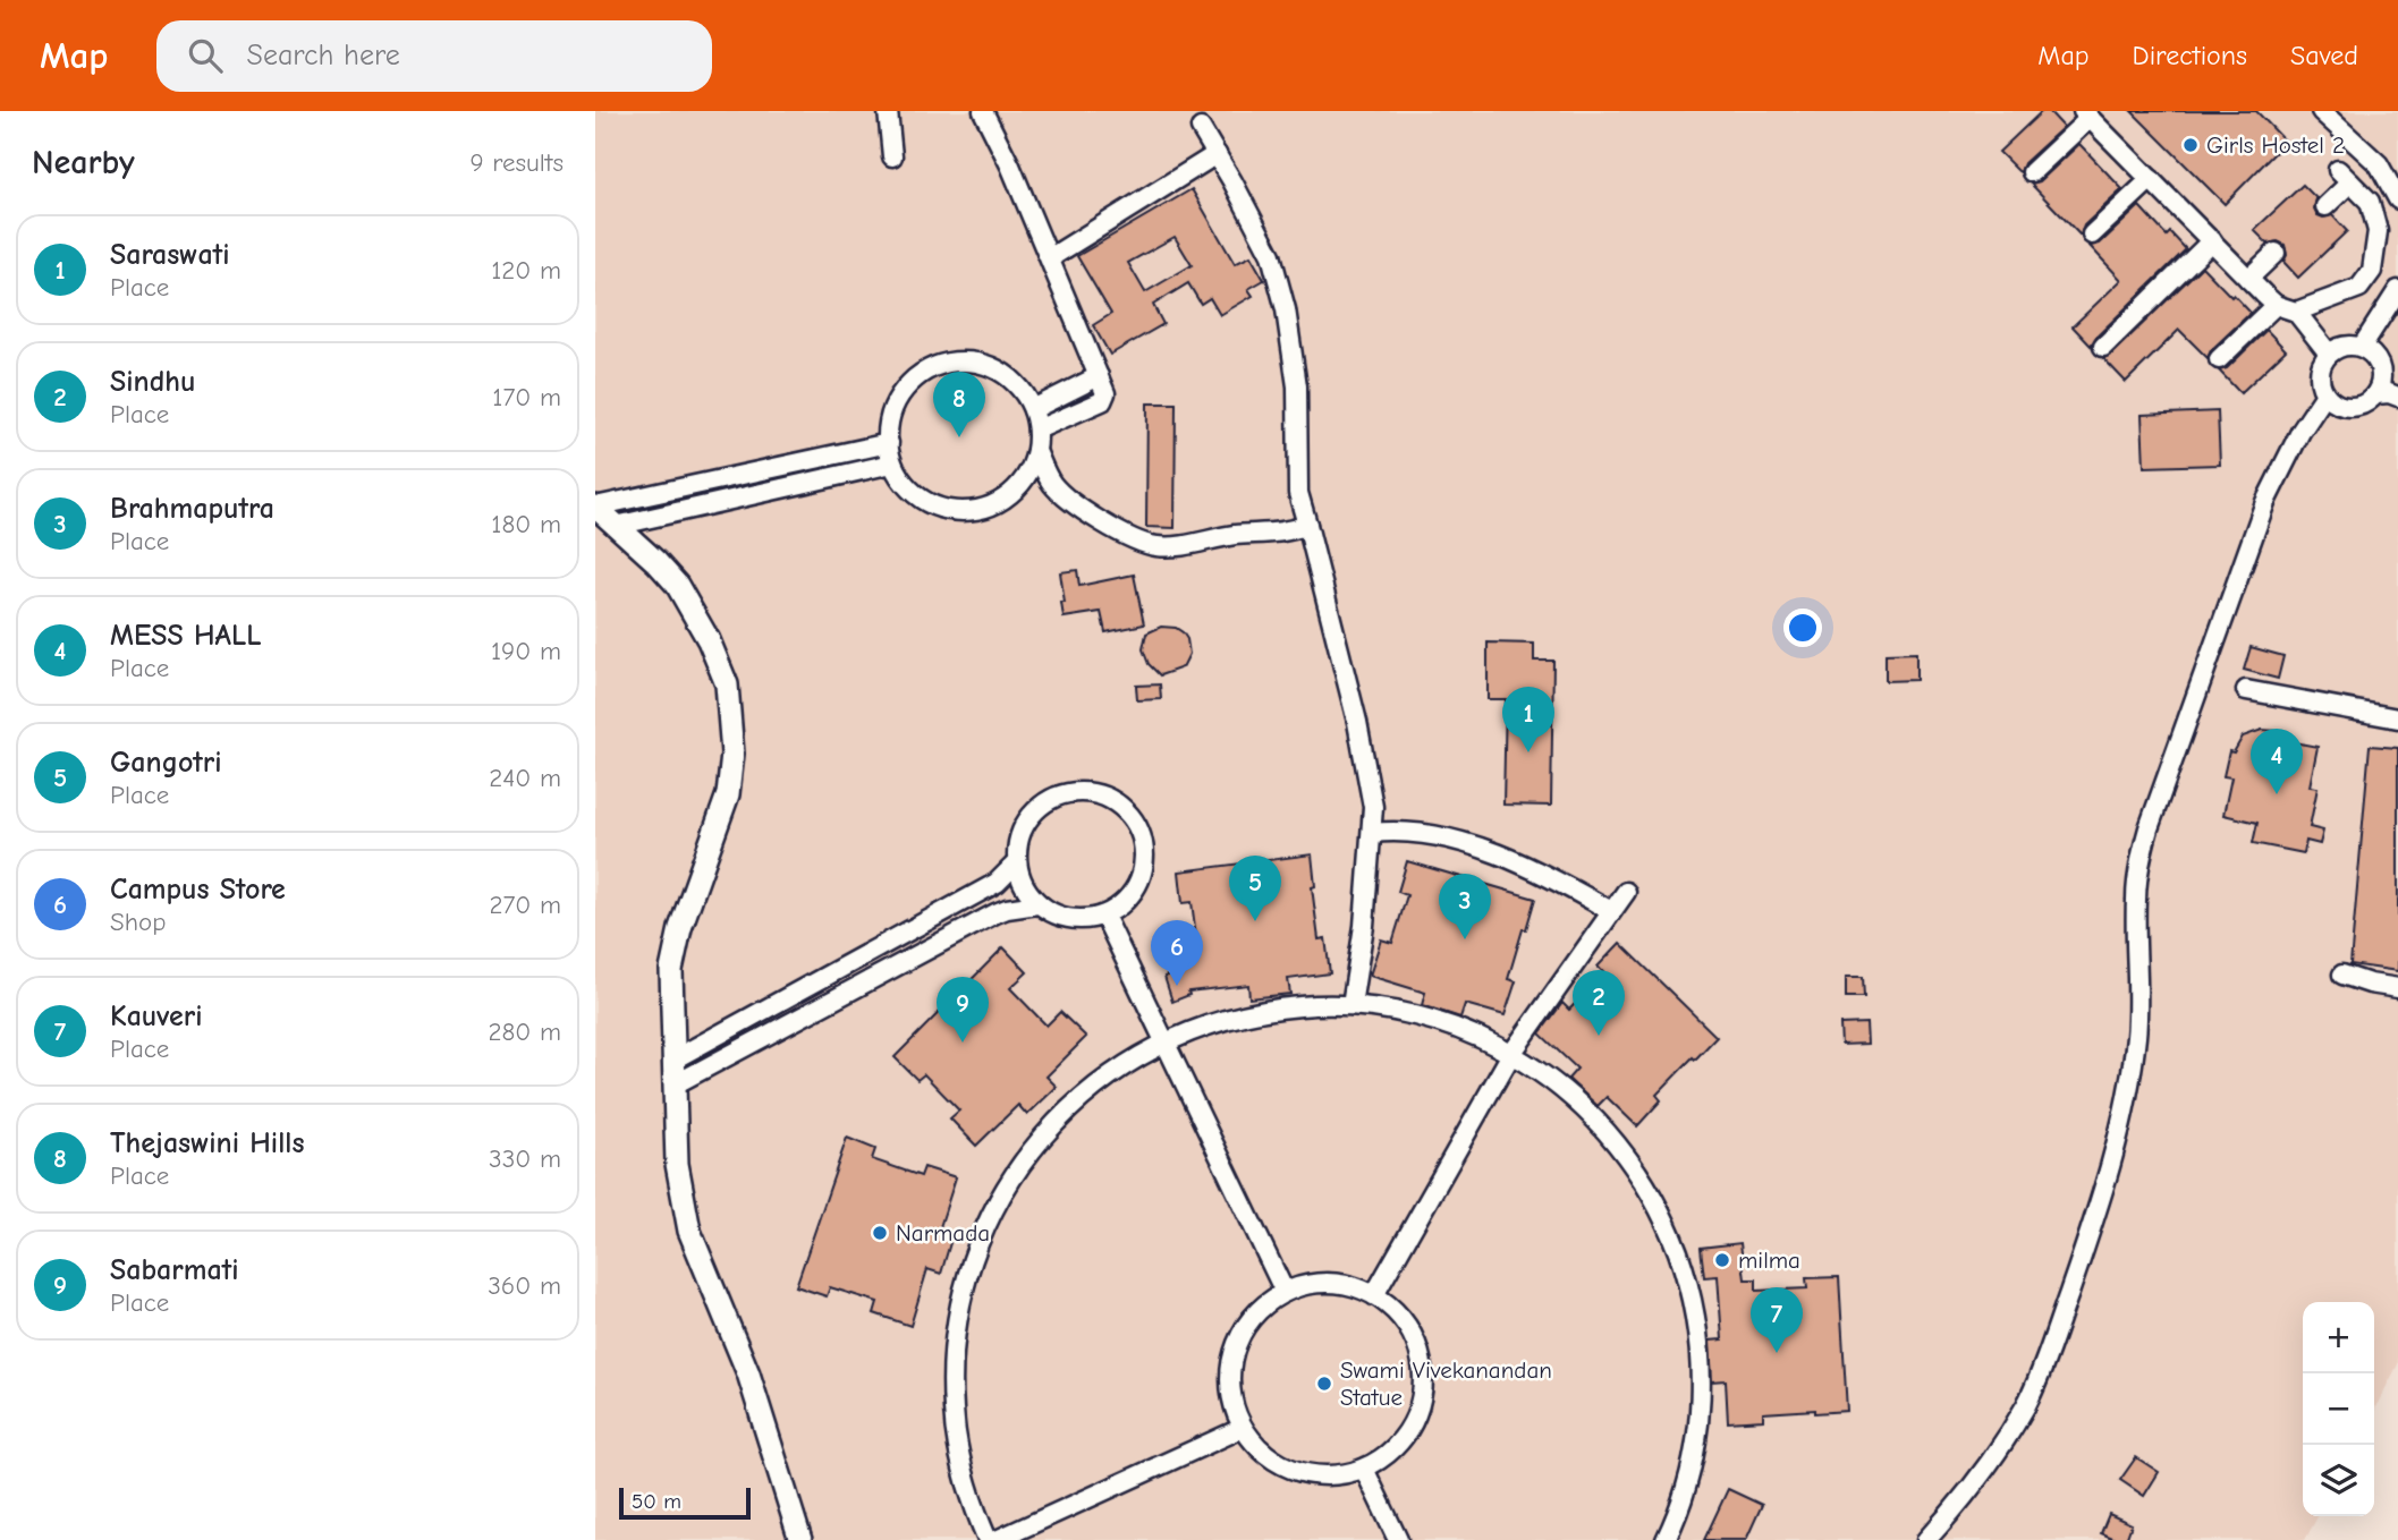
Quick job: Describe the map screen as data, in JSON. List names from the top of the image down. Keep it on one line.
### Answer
{"places":["Girls Hostel 2","Narmada","milma","Swami Vivekanandan Statue"],"scale_bar":"50 m","page":{"header":"Map","search":"Search here","nav":["Map","Directions","Saved"],"heading":["Nearby","9 results"],"list":[{"mark":"1","name":"Saraswati","note":"Place","value":"120 m"},{"mark":"2","name":"Sindhu","note":"Place","value":"170 m"},{"mark":"3","name":"Brahmaputra","note":"Place","value":"180 m"},{"mark":"4","name":"MESS HALL","note":"Place","value":"190 m"},{"mark":"5","name":"Gangotri","note":"Place","value":"240 m"},{"mark":"6","name":"Campus Store","note":"Shop","value":"270 m"},{"mark":"7","name":"Kauveri","note":"Place","value":"280 m"},{"mark":"8","name":"Thejaswini Hills","note":"Place","value":"330 m"},{"mark":"9","name":"Sabarmati","note":"Place","value":"360 m"}],"pins":["8","1","4","5","3","6","2","9","7"],"map_buttons":["+","−"],"scale":"50 m"}}
